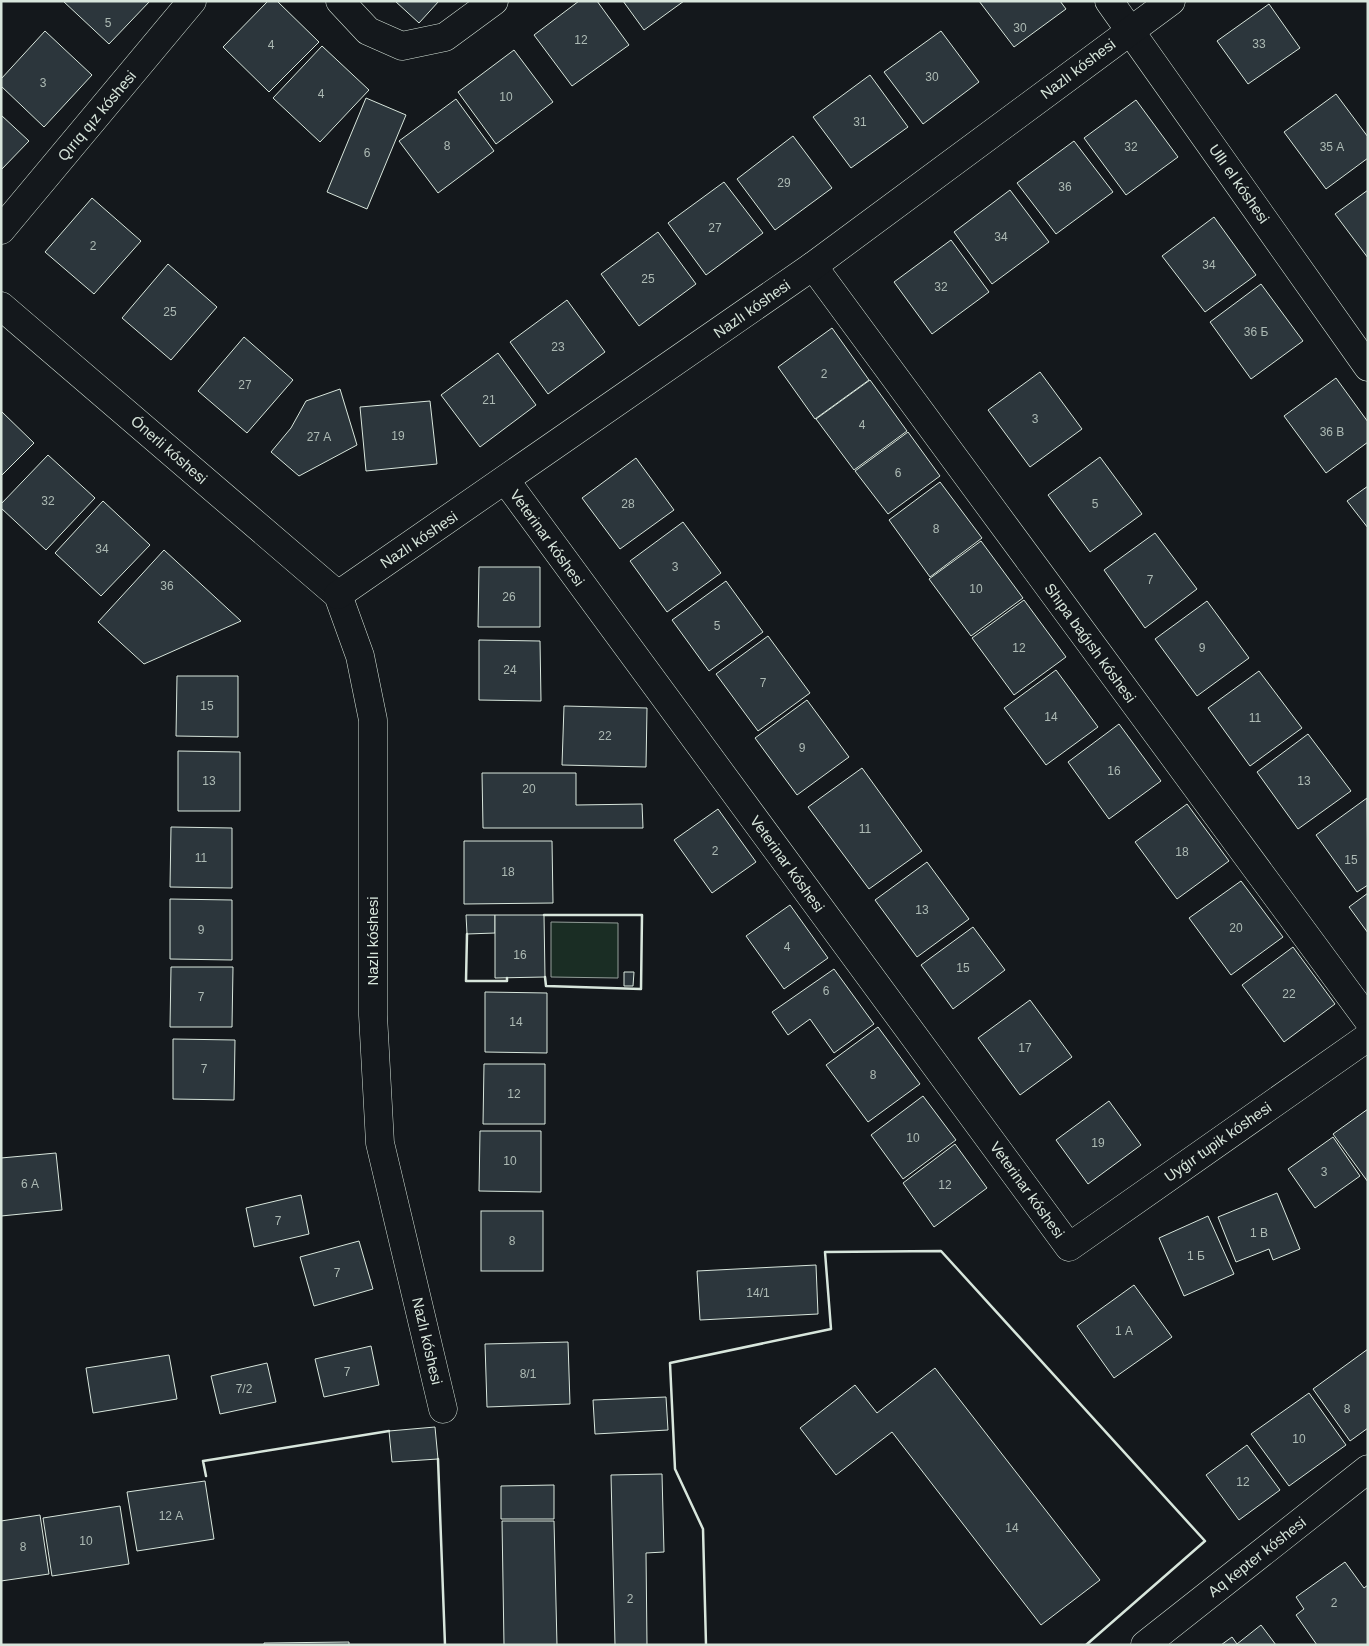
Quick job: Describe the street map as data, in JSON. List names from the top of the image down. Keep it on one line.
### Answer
{"streets":{"street":["Nazlı kóshesi","Qırıq qız kóshesi","Ullı el kóshesi","Ónerli kóshesi","Veterinar kóshesi","Shıpa baǵısh kóshesi","Uyǵır tupik kóshesi","Aq kepter kóshesi"]},"crossings":[["Nazlı kóshesi","Ullı el kóshesi"],["Nazlı kóshesi","Ónerli kóshesi"],["Nazlı kóshesi","Veterinar kóshesi"],["Nazlı kóshesi","Shıpa baǵısh kóshesi"],["Veterinar kóshesi","Uyǵır tupik kóshesi"]],"house_numbers":["5","30","12","33","4","30","3","4","10","31","8","32","35 А","6","29","36","27","34","2","34","25","32","25","36 Б","23","2","27","21","3","4","36 В","19","27 А","6","32","28","5","8","34","3","7","36","10","26","5","12","9","24","7","15","14","11","22","9","16","13","13","20","11","2","18","11","15","18","13","20","9","4","16","15","6","22","7","14","17","7","8","12","10","19","10","3","6 А","12","7","1 В","8","1 Б","7","14/1","1 А","7","8/1","7/2","8","10","12","12 А","14","10","8","2","2"]}
